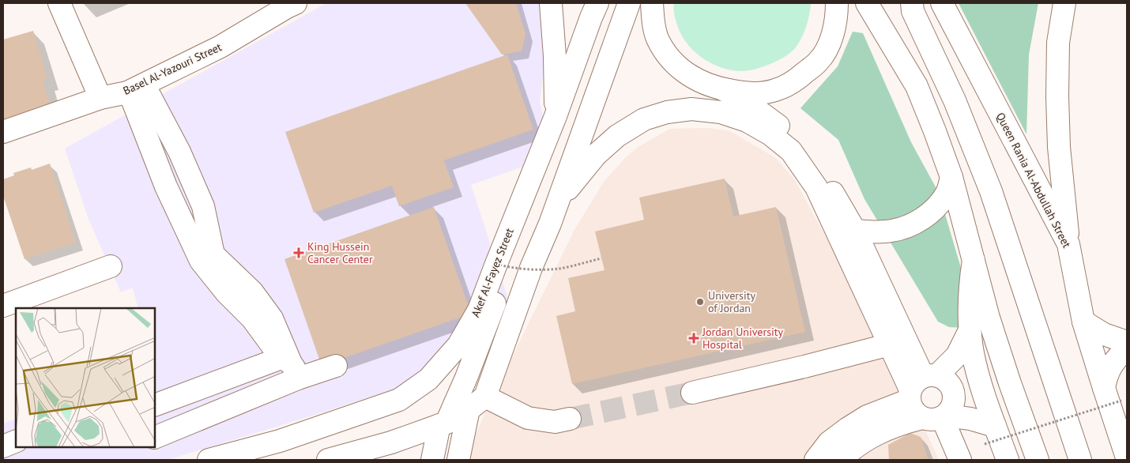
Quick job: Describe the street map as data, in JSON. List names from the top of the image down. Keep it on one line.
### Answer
{"streets":{"main road":["Basel Al-Yazouri Street","Queen Rania Al-Abdullah Street","Akef Al-Fayez Street"]},"places":{"health":["King Hussein Cancer Center","Jordan University Hospital"],"other":["University of Jordan"]}}
